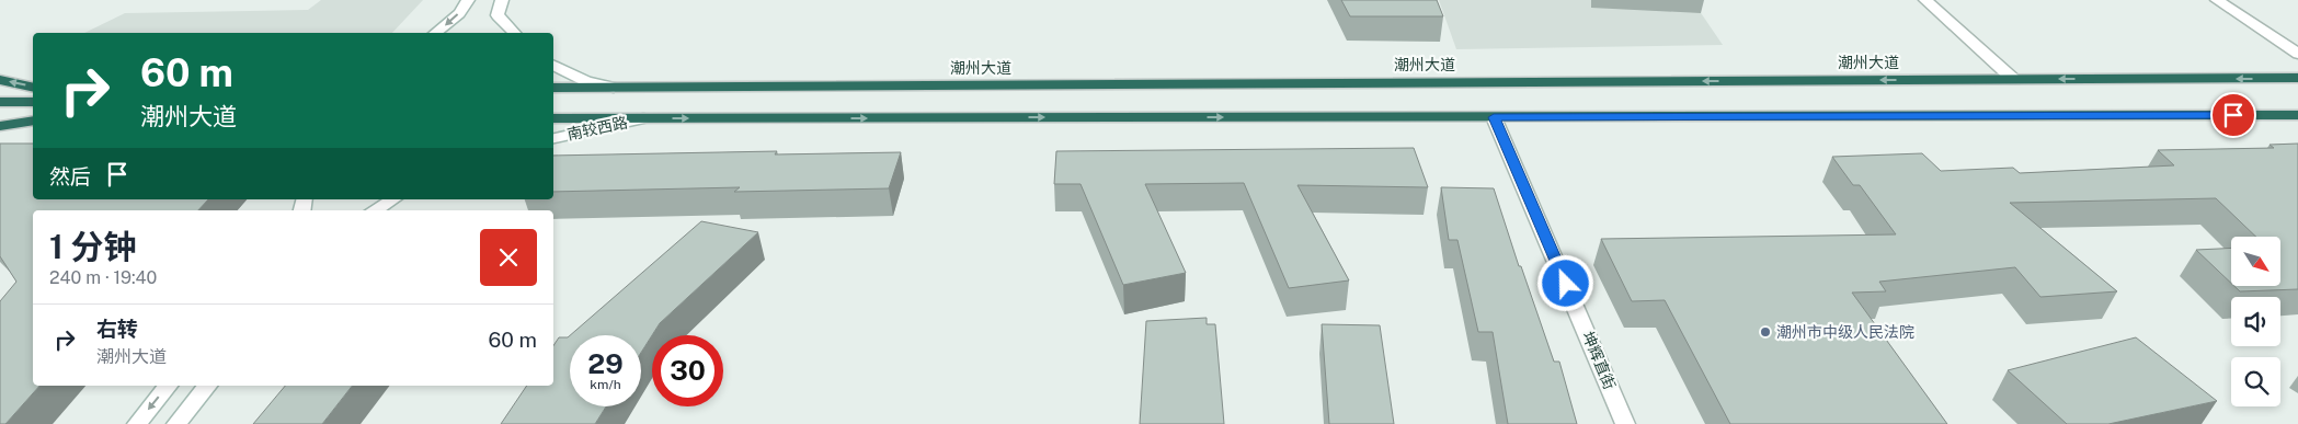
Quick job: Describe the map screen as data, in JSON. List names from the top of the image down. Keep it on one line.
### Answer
{"streets":{"highway":["潮州大道"],"main road":["南较西路","坤辉直街"]},"places":["潮州市中级人民法院"],"north":"bottom right","page":{"turn":["60 m","潮州大道"],"then":"然后","heading":["1 分钟","240 m · 19:40"],"list":[{"name":"右转","note":"潮州大道","value":"60 m"}],"speed":"29 km/h","limit":"30"}}
